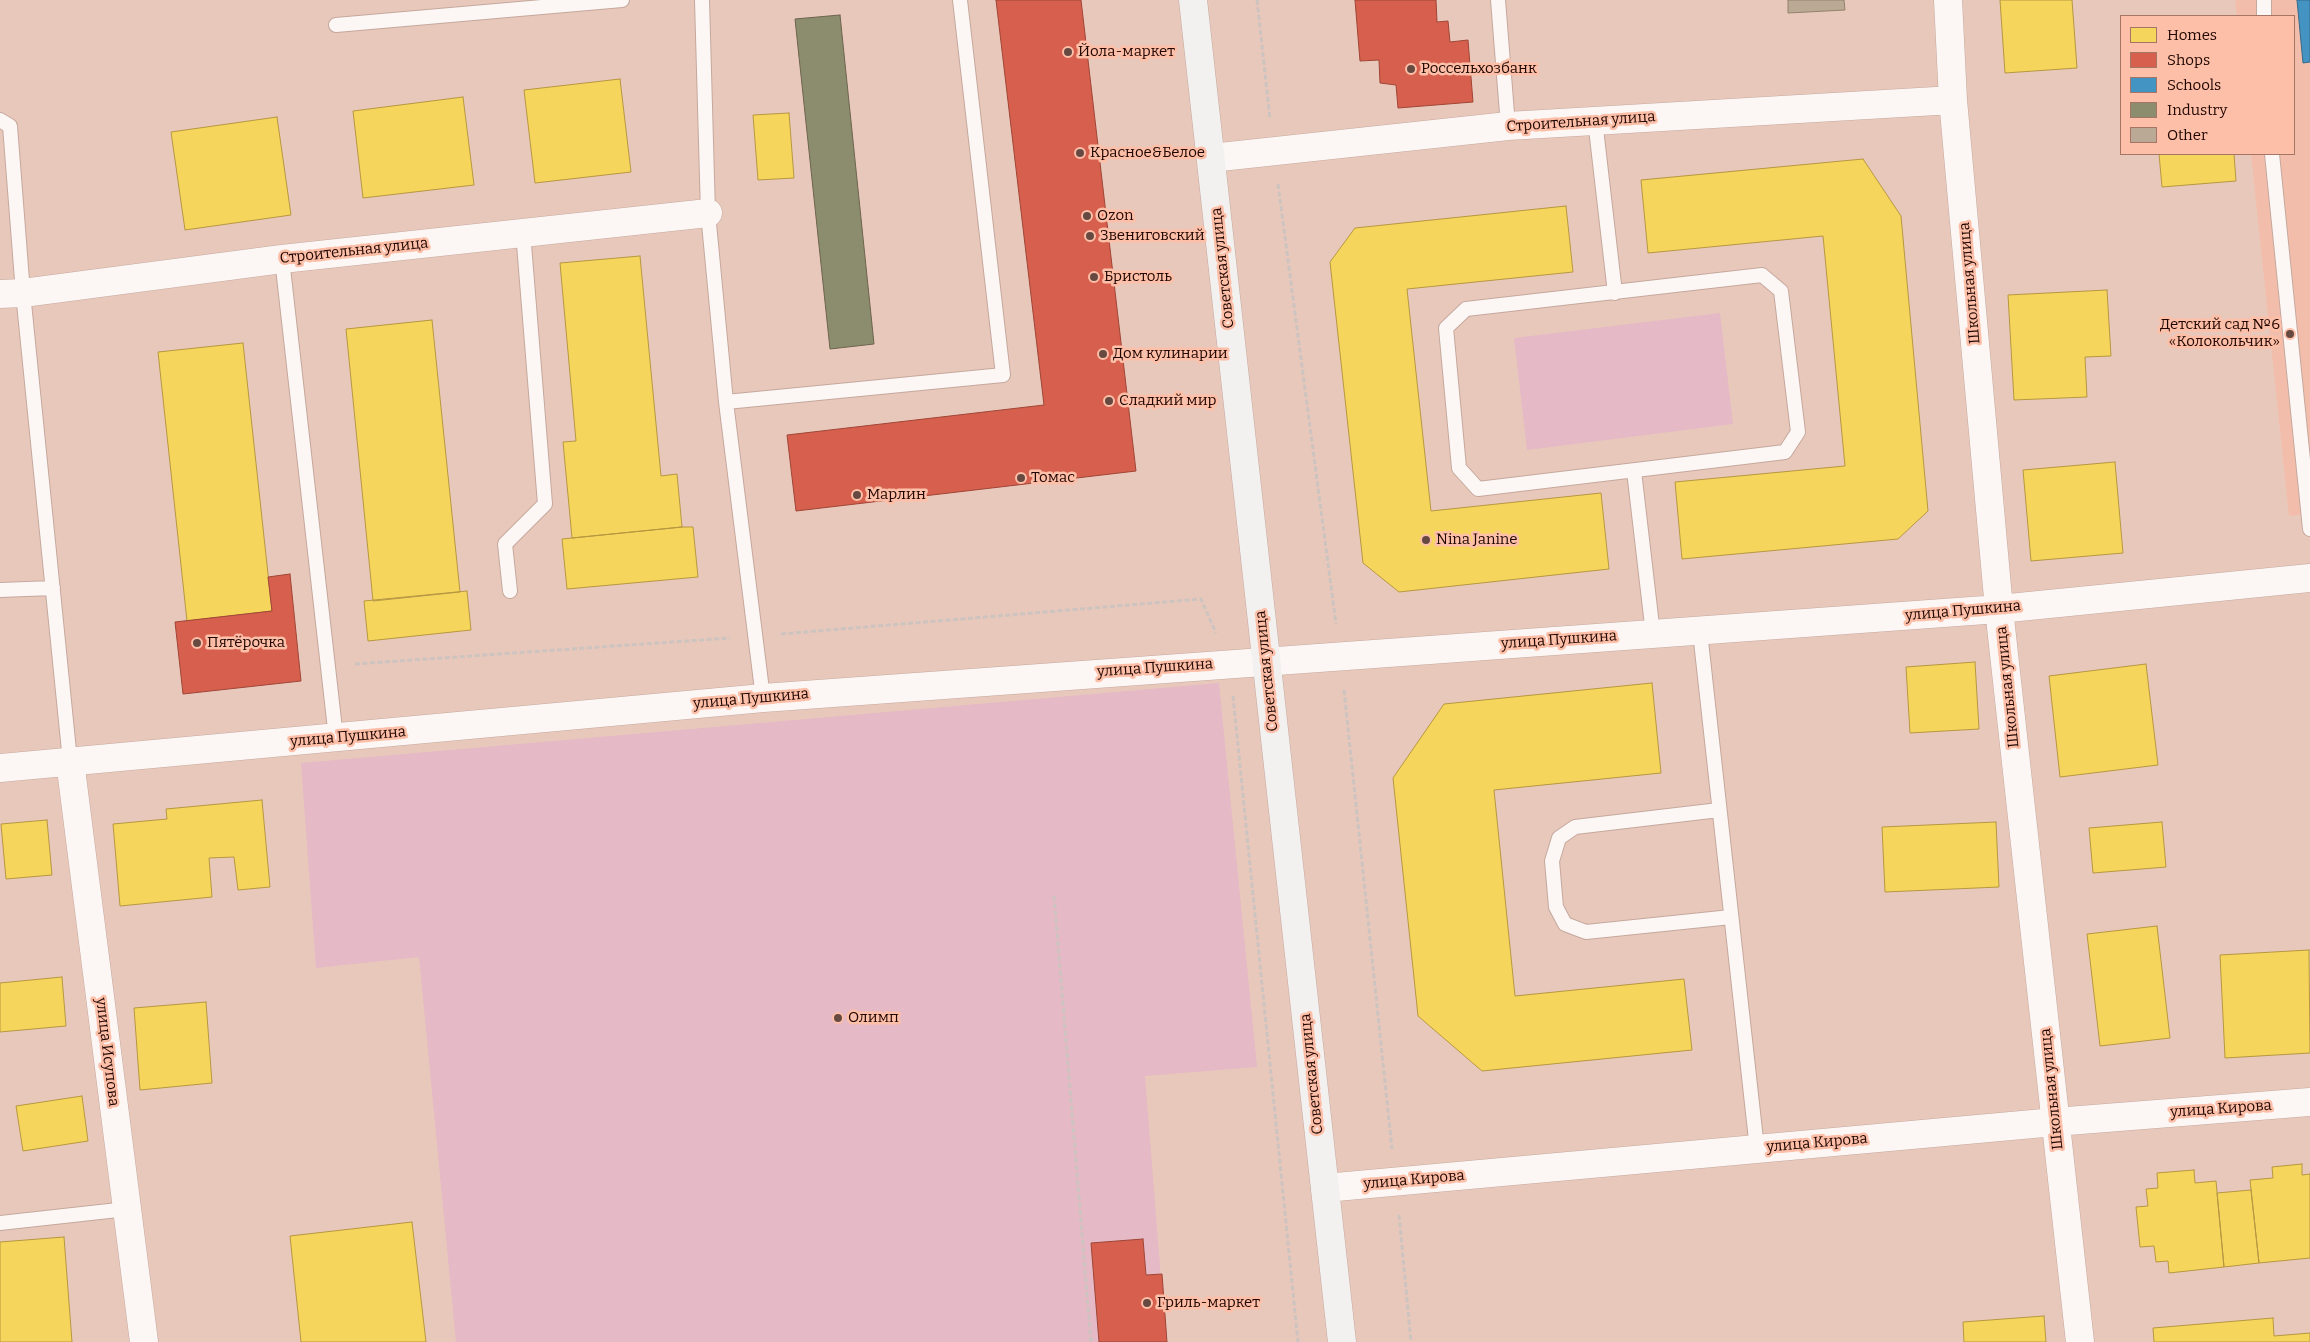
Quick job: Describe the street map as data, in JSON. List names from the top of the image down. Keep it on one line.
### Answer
{"streets":{"main road":["Советская улица"],"street":["Строительная улица","Школьная улица","улица Пушкина","улица Исупова","улица Кирова"]},"crossings":[["Строительная улица","Советская улица"],["Строительная улица","Школьная улица"],["Советская улица","улица Пушкина"],["Советская улица","улица Кирова"],["Школьная улица","улица Пушкина"],["Школьная улица","улица Кирова"],["улица Пушкина","улица Исупова"]],"places":["Йола-маркет","Россельхозбанк","Красное&Белое","Ozon","Звениговский","Бристоль","Детский сад №6 «Колокольчик»","Дом кулинарии","Сладкий мир","Томас","Марлин","Nina Janine","Пятёрочка","Олимп","Гриль-маркет"],"legend":["Homes","Shops","Schools","Industry","Other"]}
